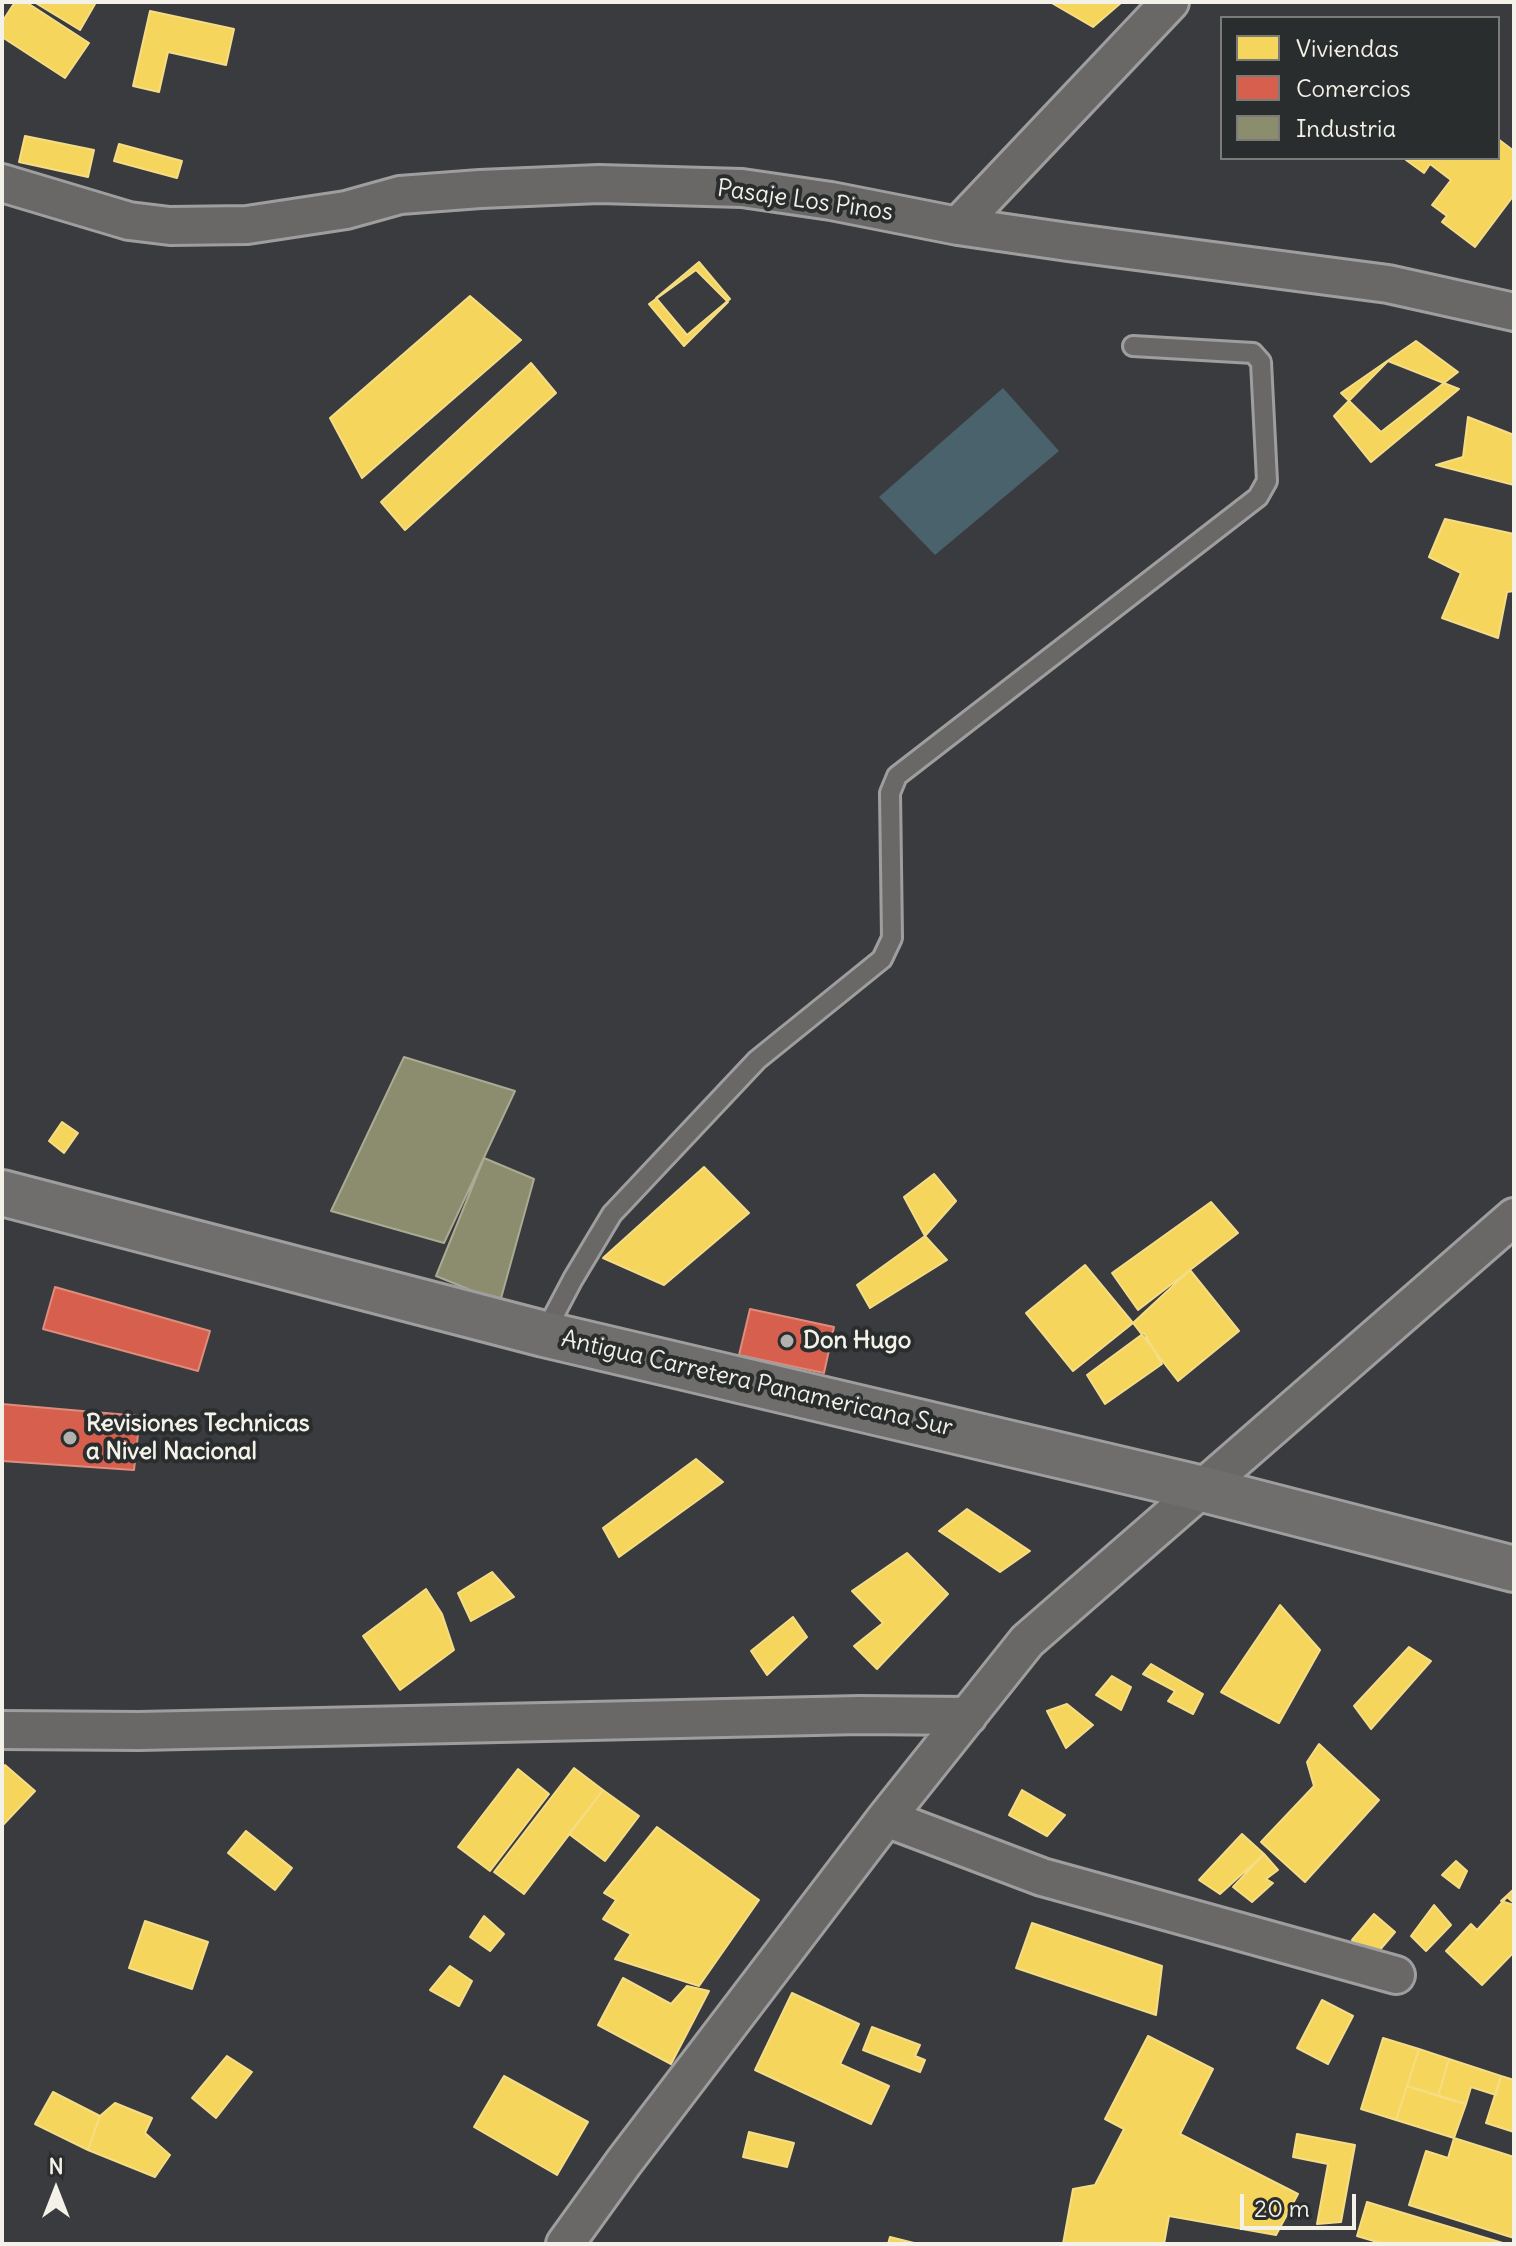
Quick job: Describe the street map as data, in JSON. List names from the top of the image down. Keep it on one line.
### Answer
{"streets":{"highway":["Antigua Carretera Panamericana Sur"],"street":["Pasaje Los Pinos"]},"places":["Don Hugo","Revisiones Technicas a Nivel Nacional"],"legend":["Viviendas","Comercios","Industria"],"scale_bar":"20 m","north":"top"}
